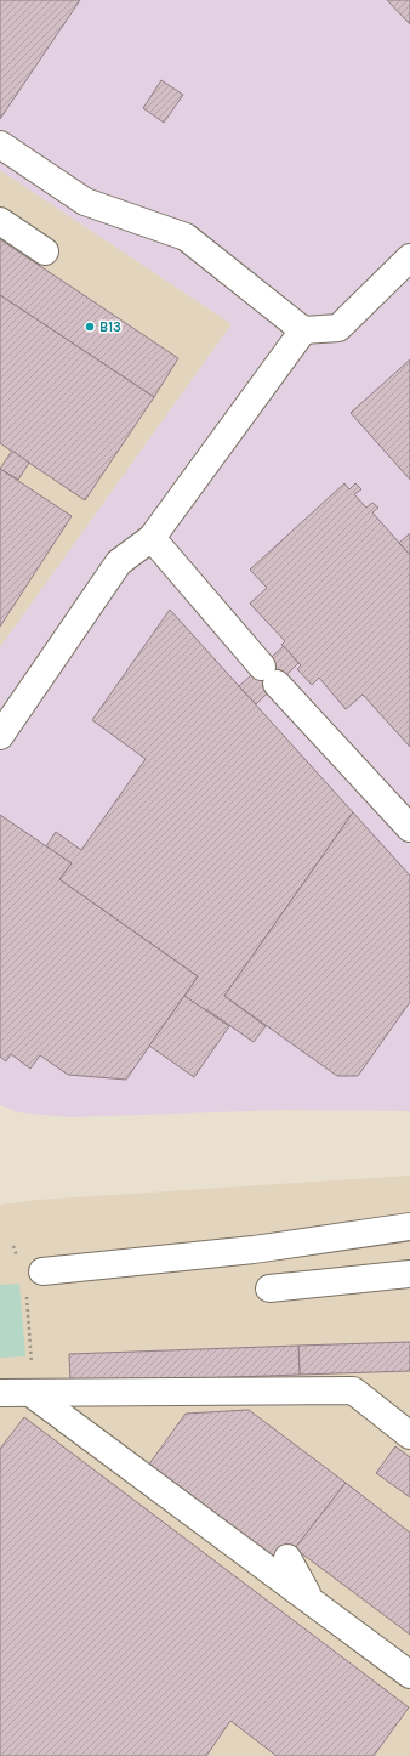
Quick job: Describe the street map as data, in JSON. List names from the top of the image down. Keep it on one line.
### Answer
{"places":["B13"]}
